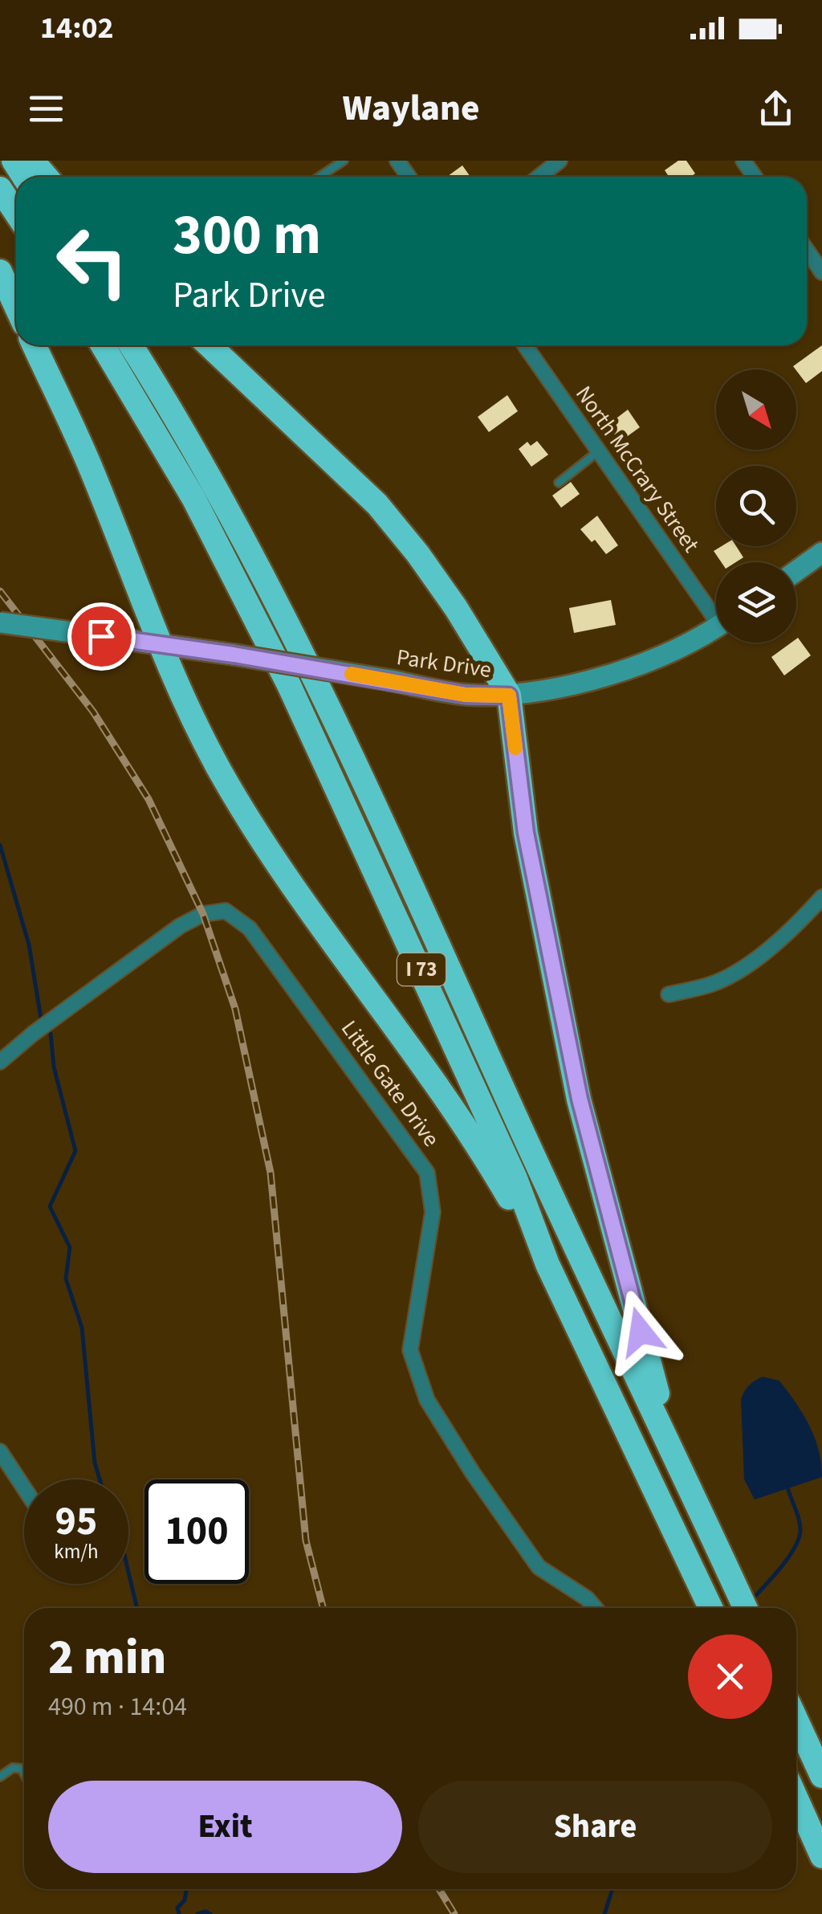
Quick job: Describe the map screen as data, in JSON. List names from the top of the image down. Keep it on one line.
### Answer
{"streets":{"highway":["I 73"],"main road":["Park Drive"],"street":["North McCrary Street","Little Gate Drive"]},"north":"bottom right","page":{"status":"14:02","header":"Waylane","turn":["300 m","Park Drive"],"speed":"95 km/h","limit":"100","heading":["2 min","490 m · 14:04"],"buttons":["Exit","Share"]}}
